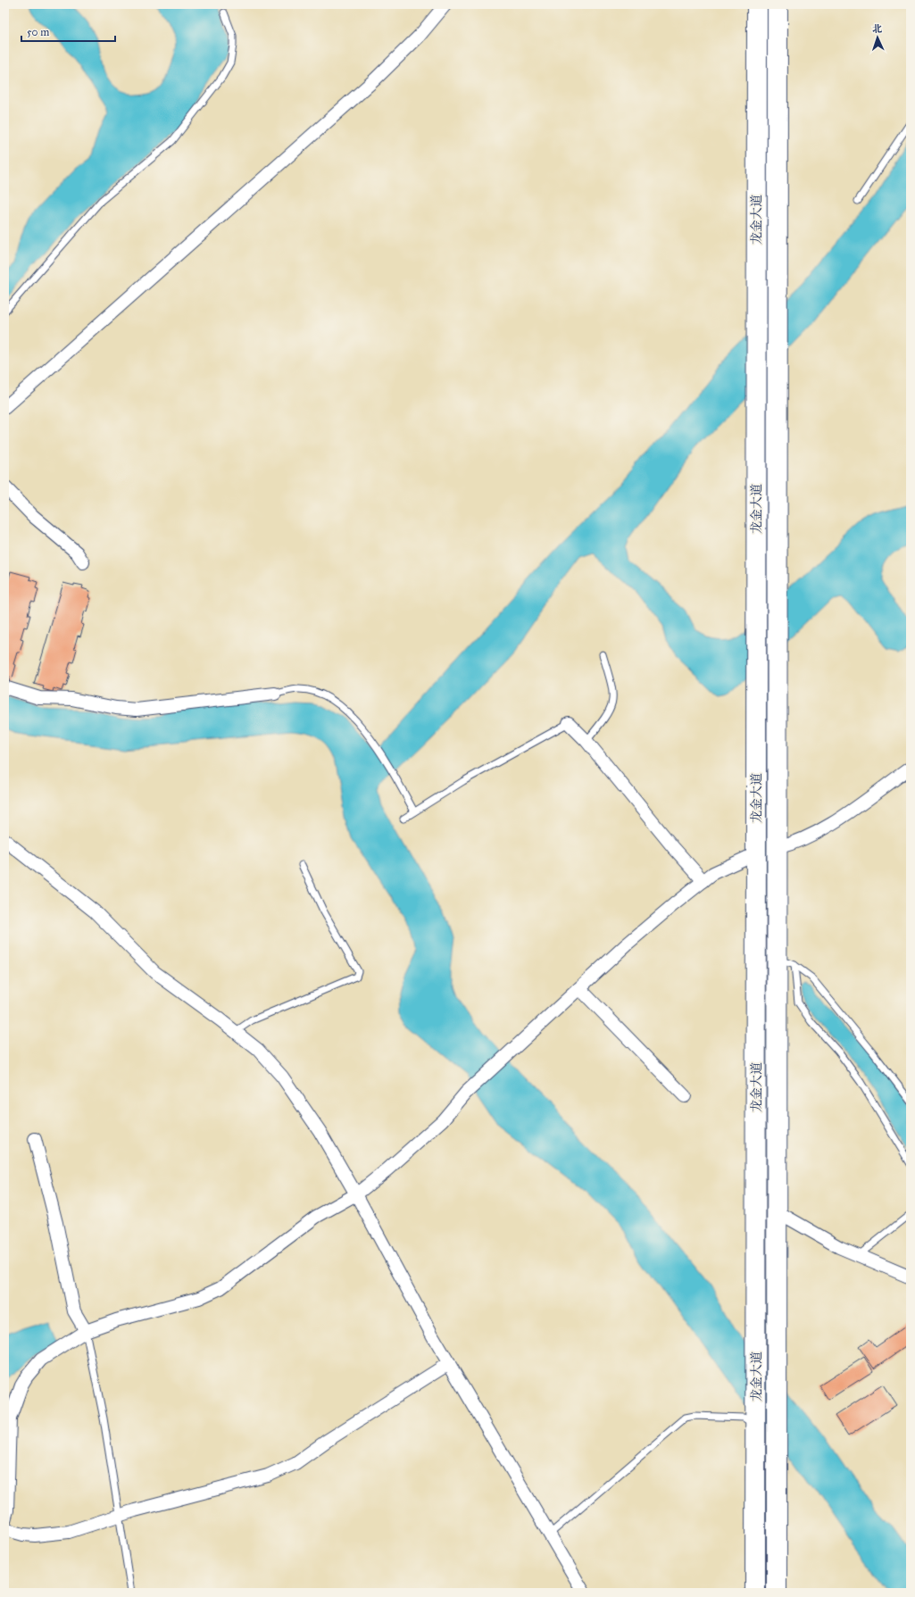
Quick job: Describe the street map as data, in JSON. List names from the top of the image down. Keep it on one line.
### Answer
{"streets":{"main road":["龙金大道"]},"scale_bar":"50 m","north":"top"}
